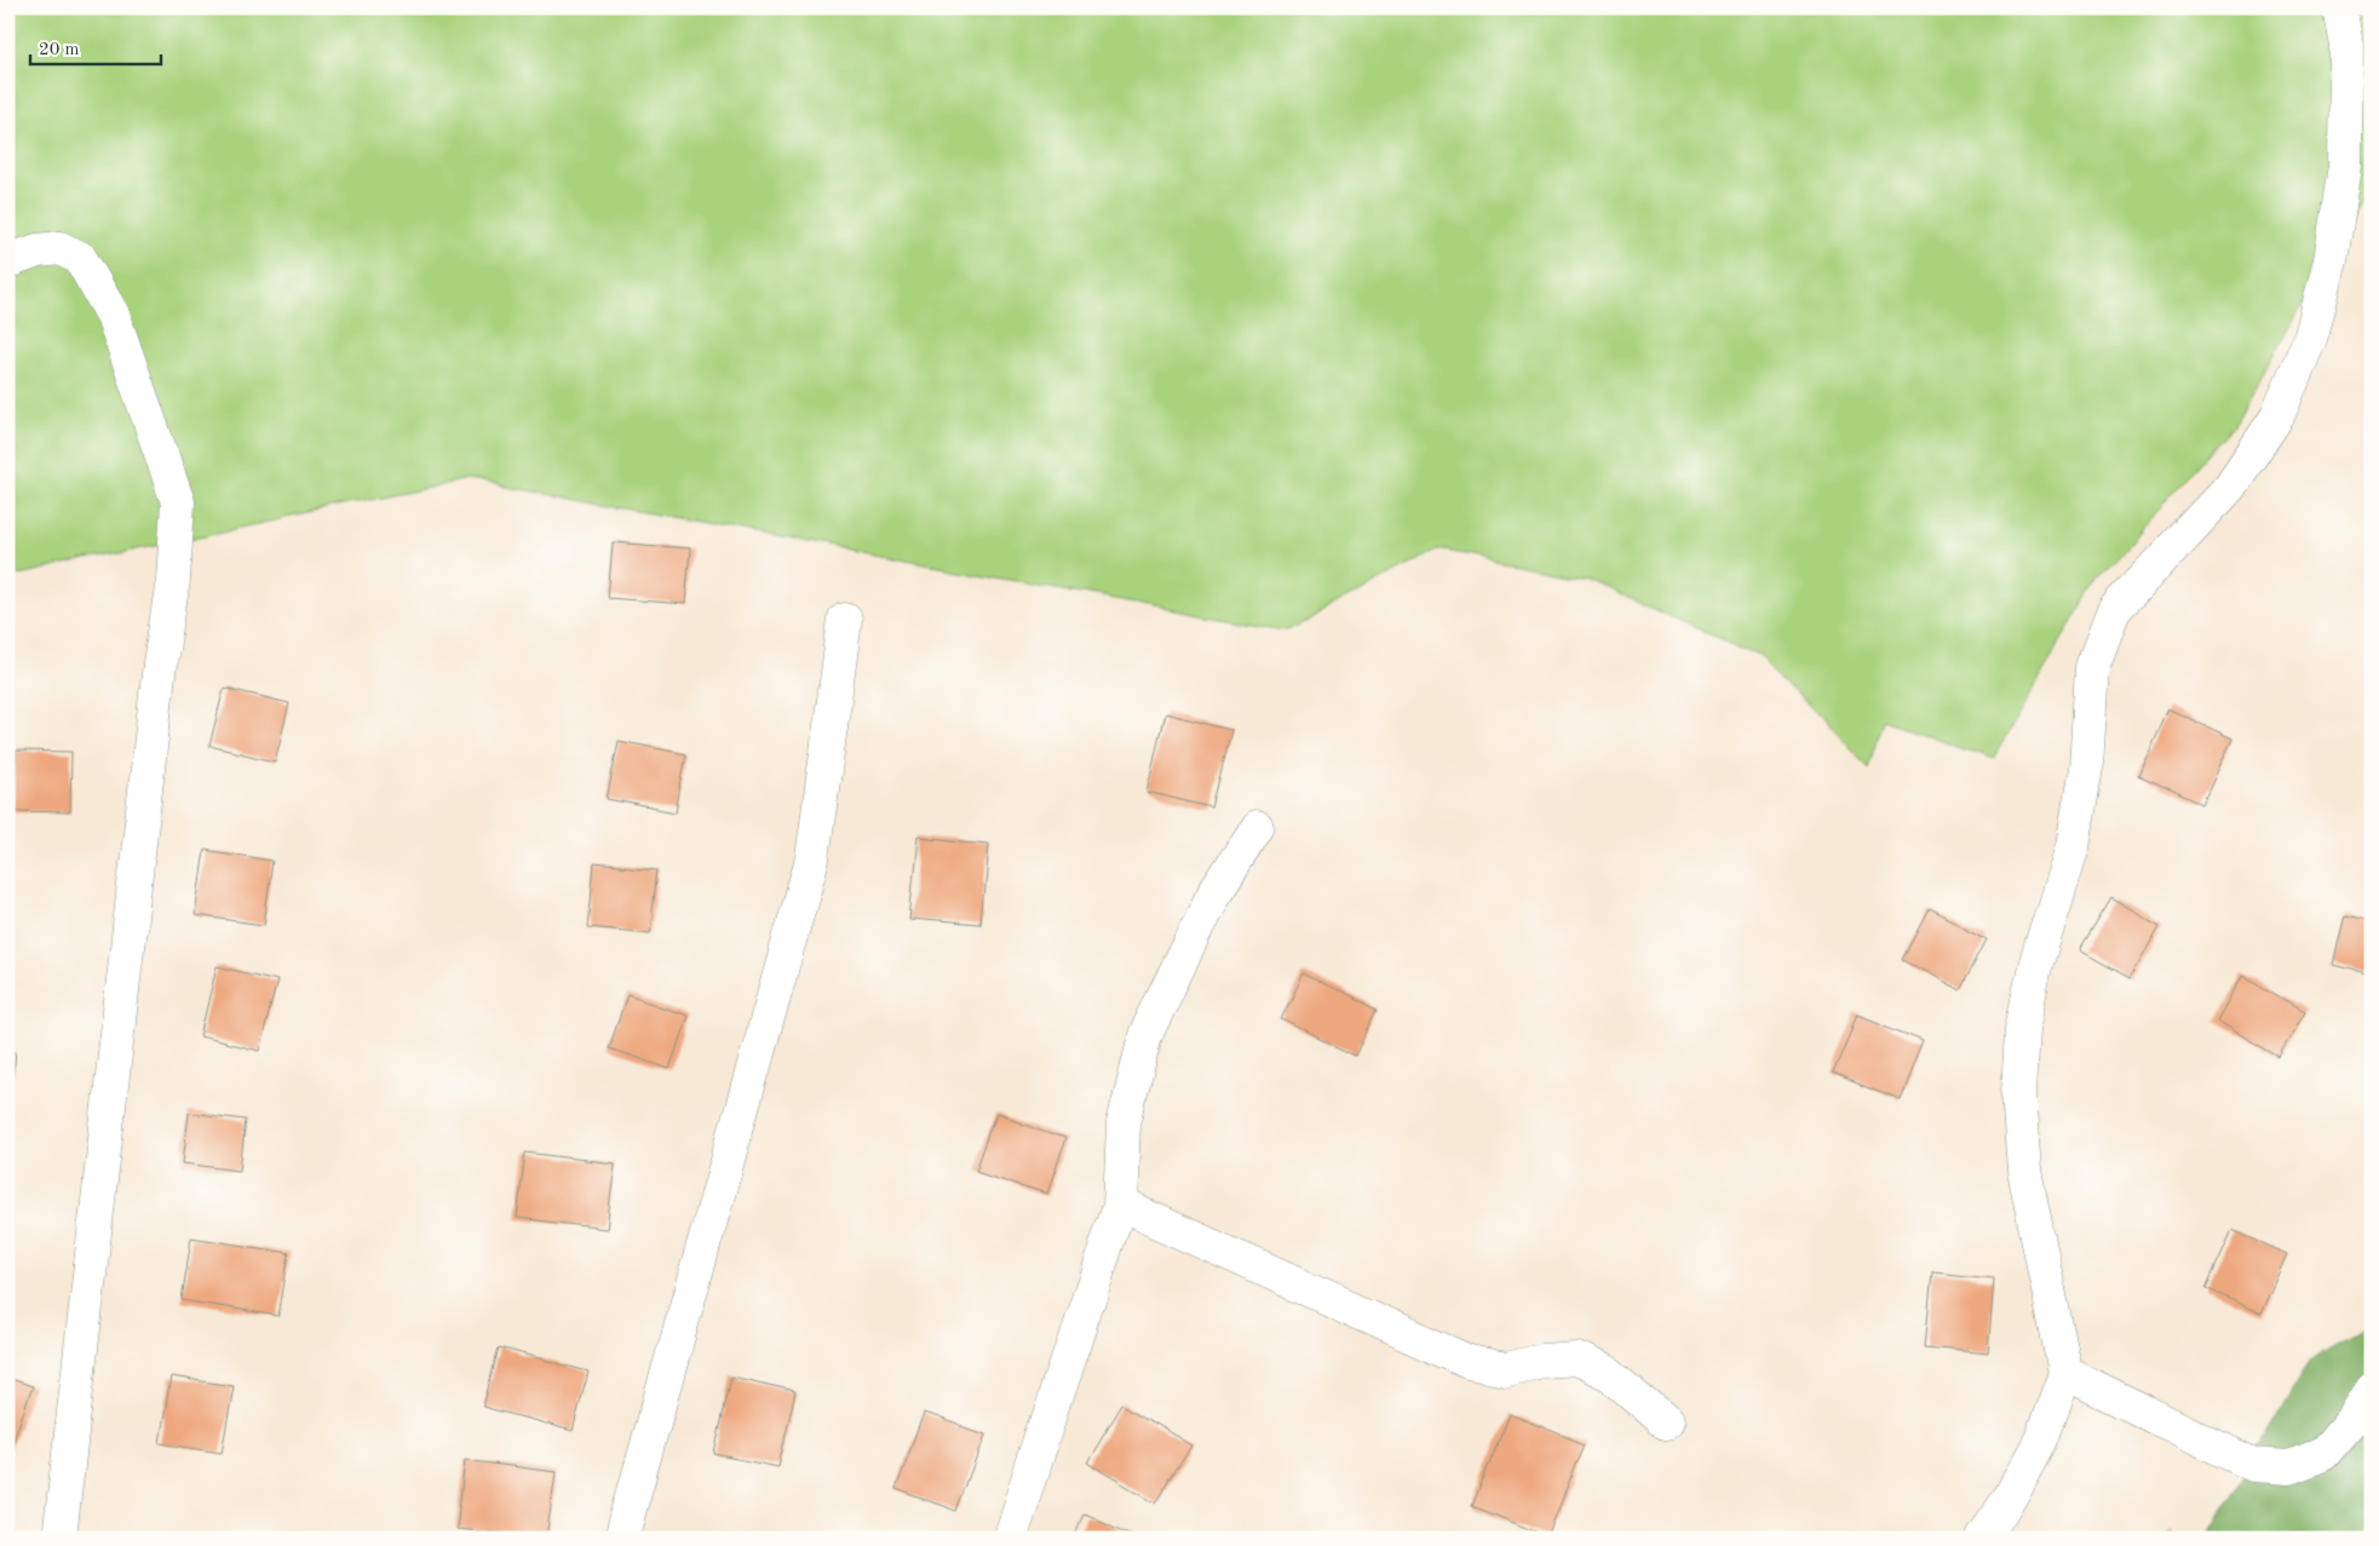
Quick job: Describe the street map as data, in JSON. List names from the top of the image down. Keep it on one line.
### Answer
{"scale_bar":"20 m"}
